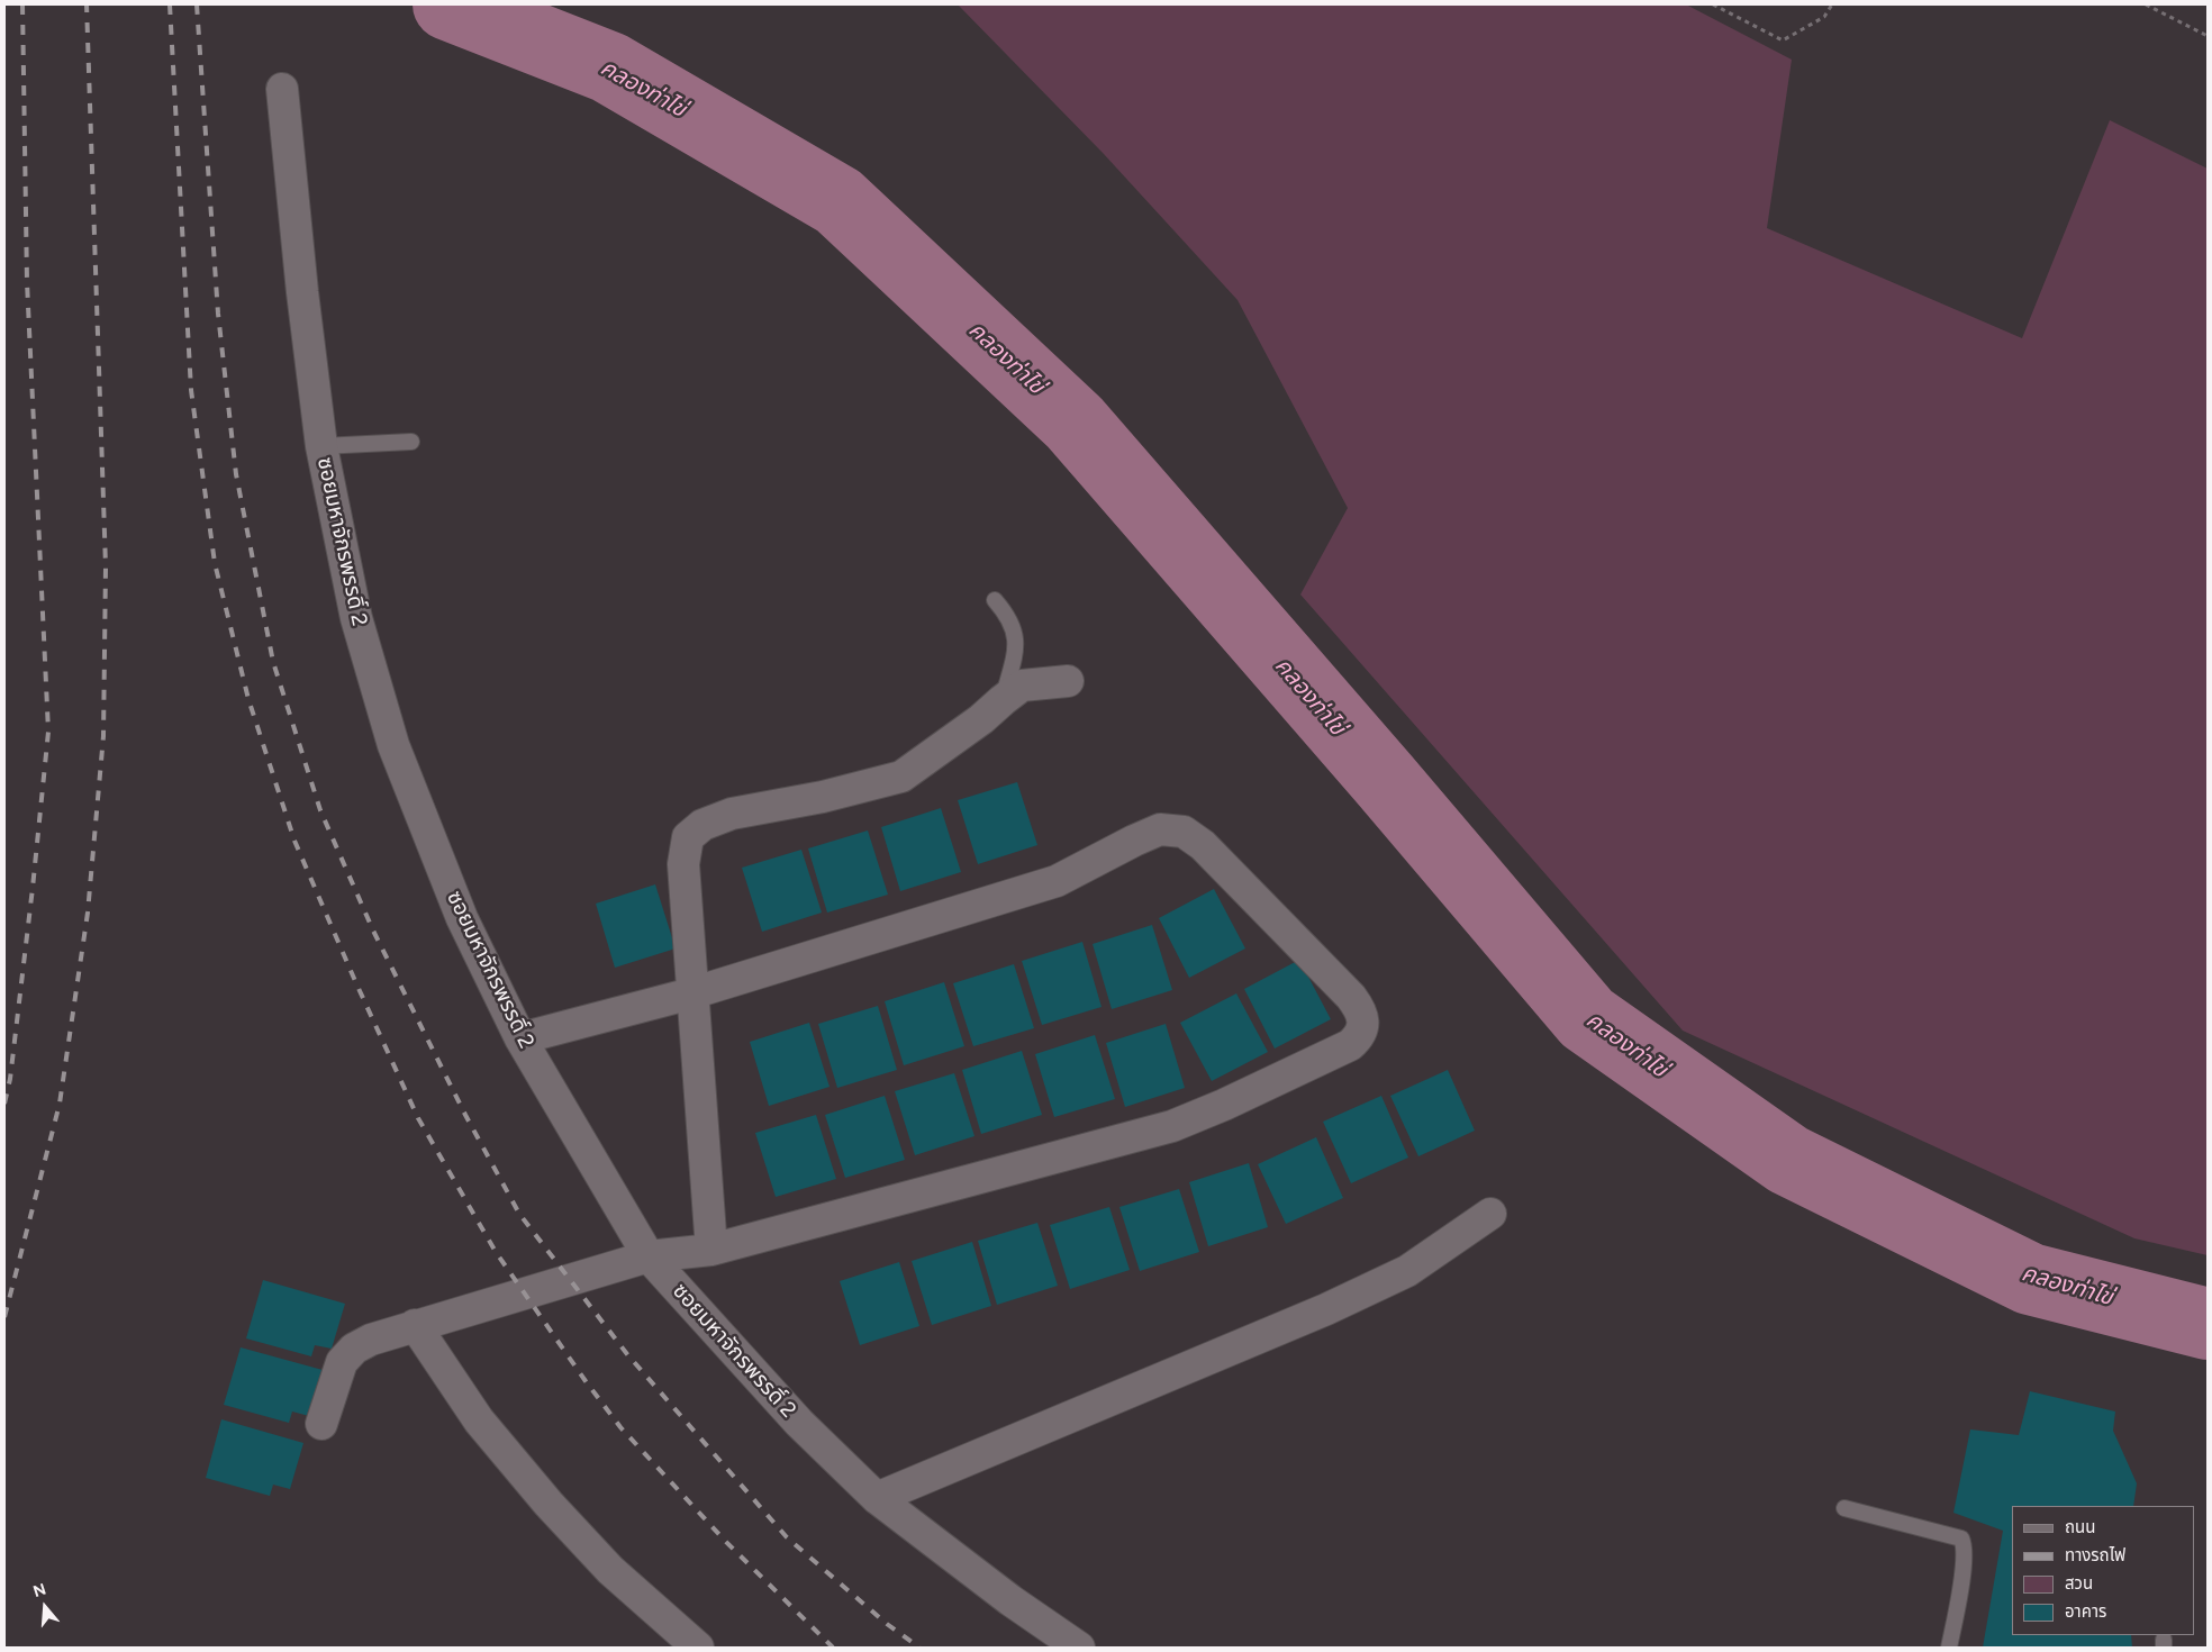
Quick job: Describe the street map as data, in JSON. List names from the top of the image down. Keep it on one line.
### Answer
{"streets":{"street":["ซอยมหาจักรพรรดิ์ 2"]},"water":["คลองท่าไข่"],"legend":["ถนน","ทางรถไฟ","สวน","อาคาร"],"north":"top"}
